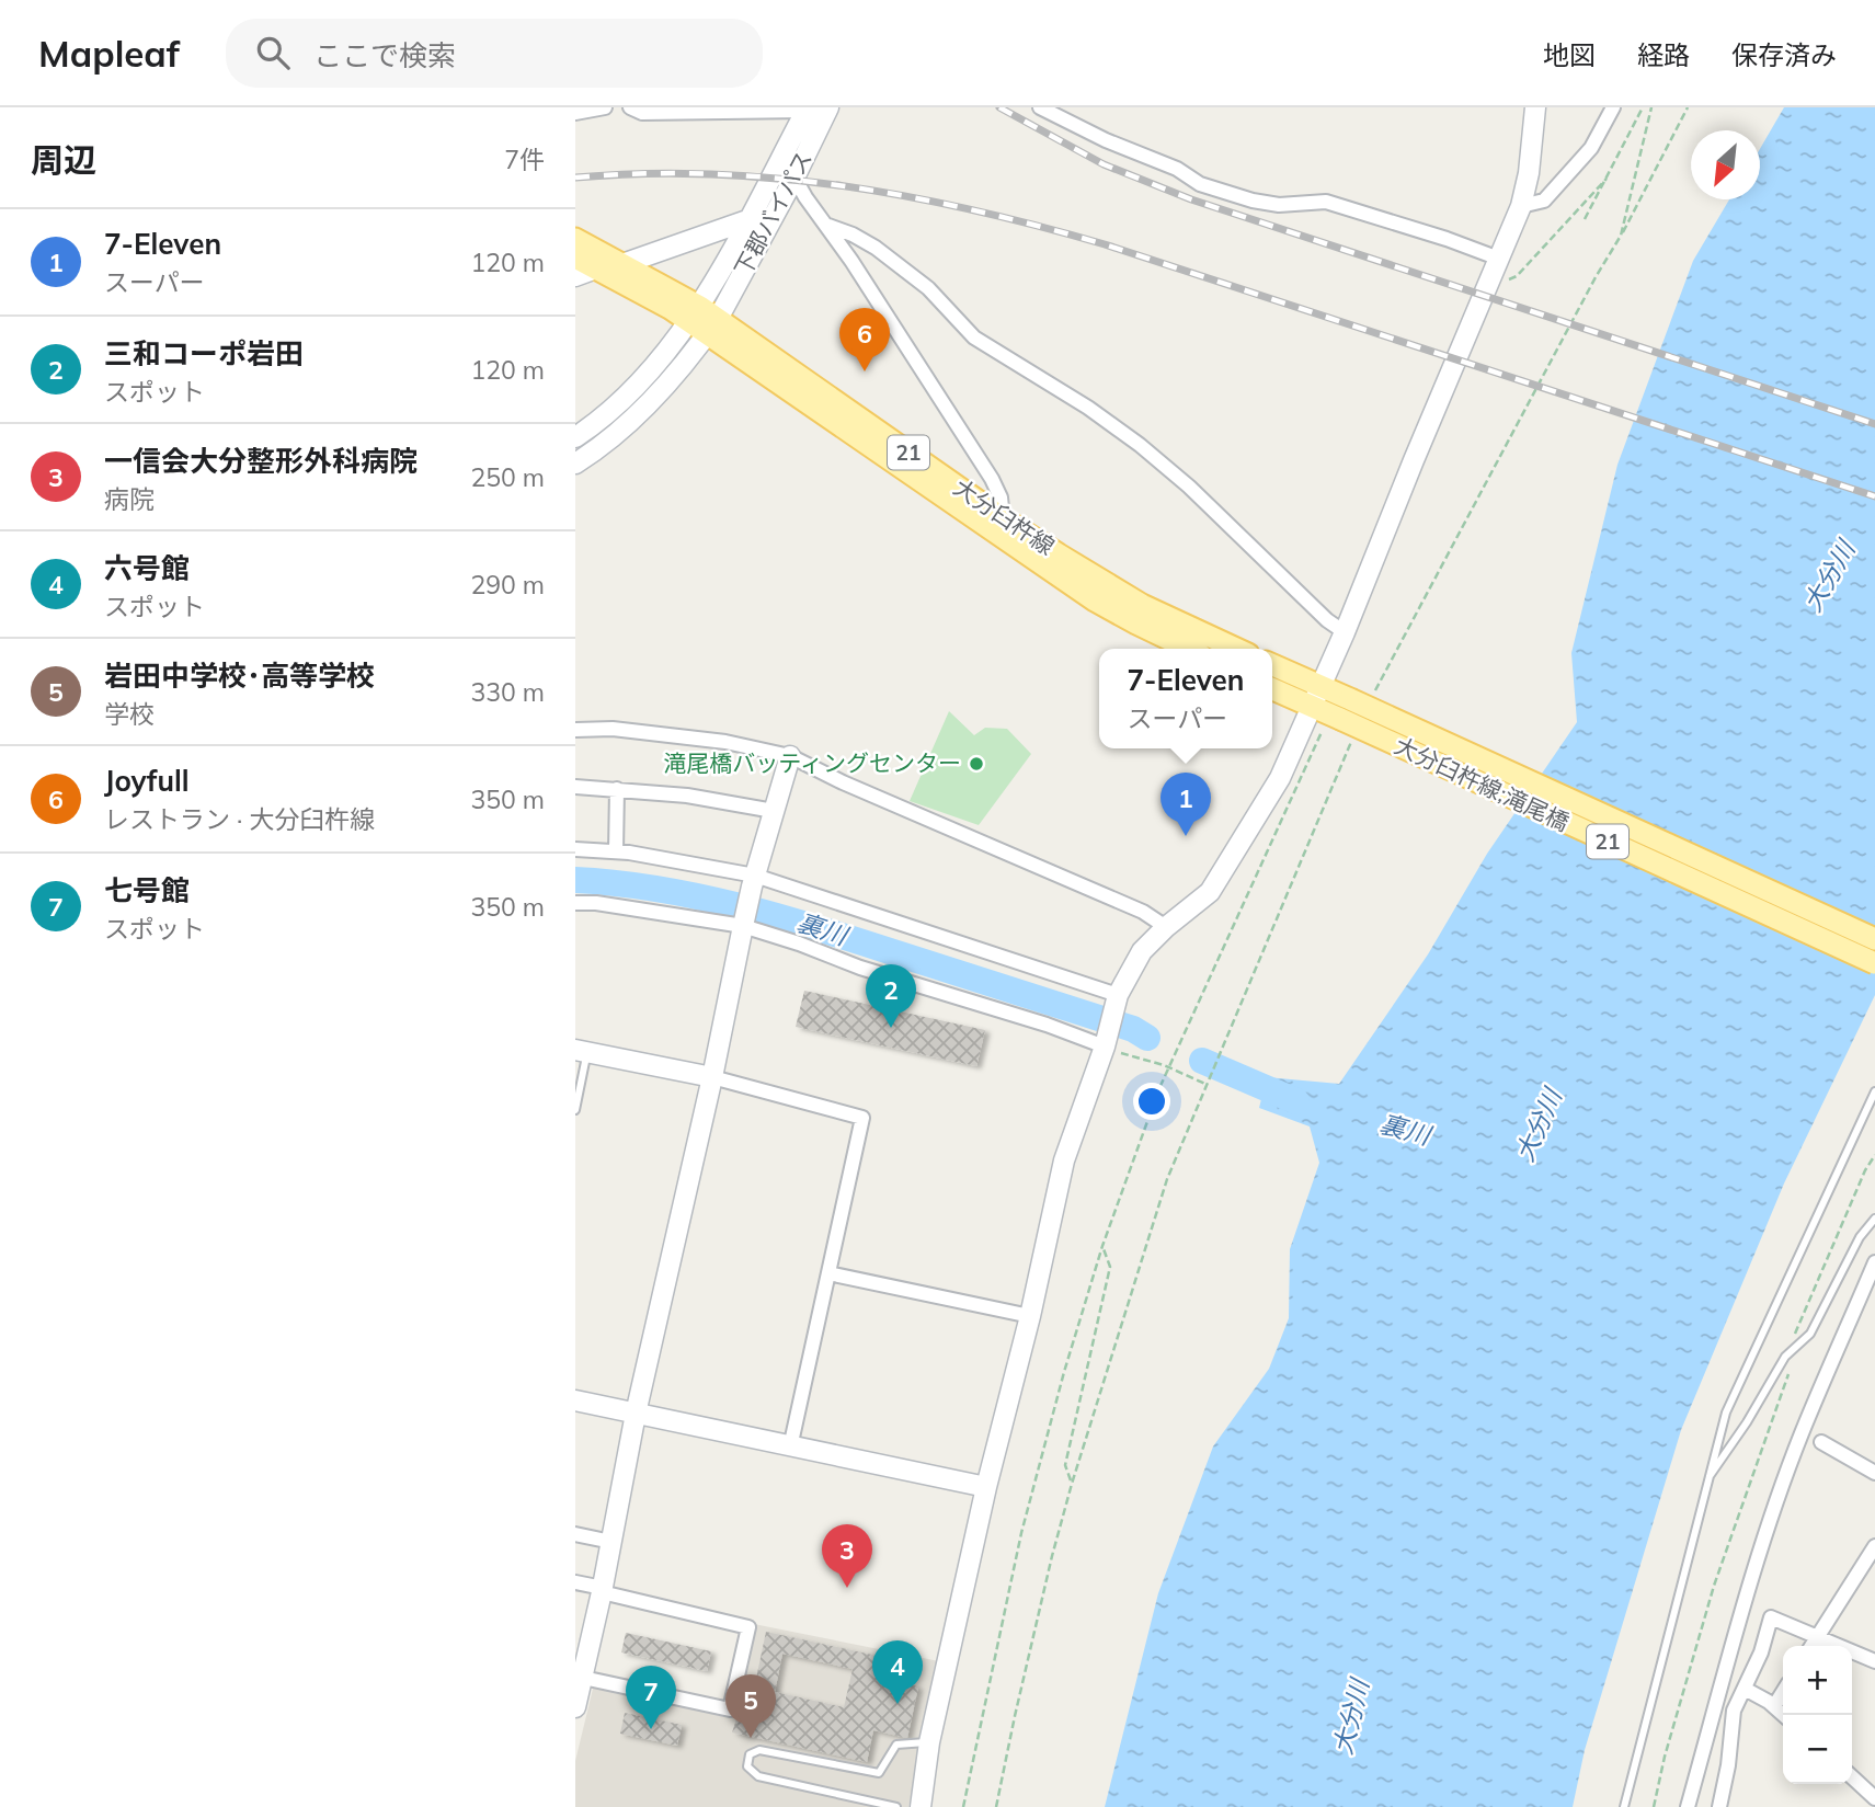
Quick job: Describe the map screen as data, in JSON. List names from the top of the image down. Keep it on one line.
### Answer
{"streets":{"main road":["21","大分臼杵線","大分臼杵線;滝尾橋"],"street":["下郡バイパス"]},"crossings":[["下郡バイパス","大分臼杵線"],["21","大分臼杵線;滝尾橋"]],"water":["大分川","裏川"],"places":["滝尾橋バッティングセンター"],"north":"bottom left","page":{"header":"Mapleaf","search":"ここで検索","nav":["地図","経路","保存済み"],"heading":["周辺","7件"],"list":[{"mark":"1","name":"7-Eleven","note":"スーパー","value":"120 m"},{"mark":"2","name":"三和コーポ岩田","note":"スポット","value":"120 m"},{"mark":"3","name":"一信会大分整形外科病院","note":"病院","value":"250 m"},{"mark":"4","name":"六号館","note":"スポット","value":"290 m"},{"mark":"5","name":"岩田中学校･高等学校","note":"学校","value":"330 m"},{"mark":"6","name":"Joyfull","note":"レストラン · 大分臼杵線","value":"350 m"},{"mark":"7","name":"七号館","note":"スポット","value":"350 m"}],"pins":["6","1","2","3","4","7","5"],"popup":["7-Eleven","スーパー"],"map_buttons":["+","−"]}}
